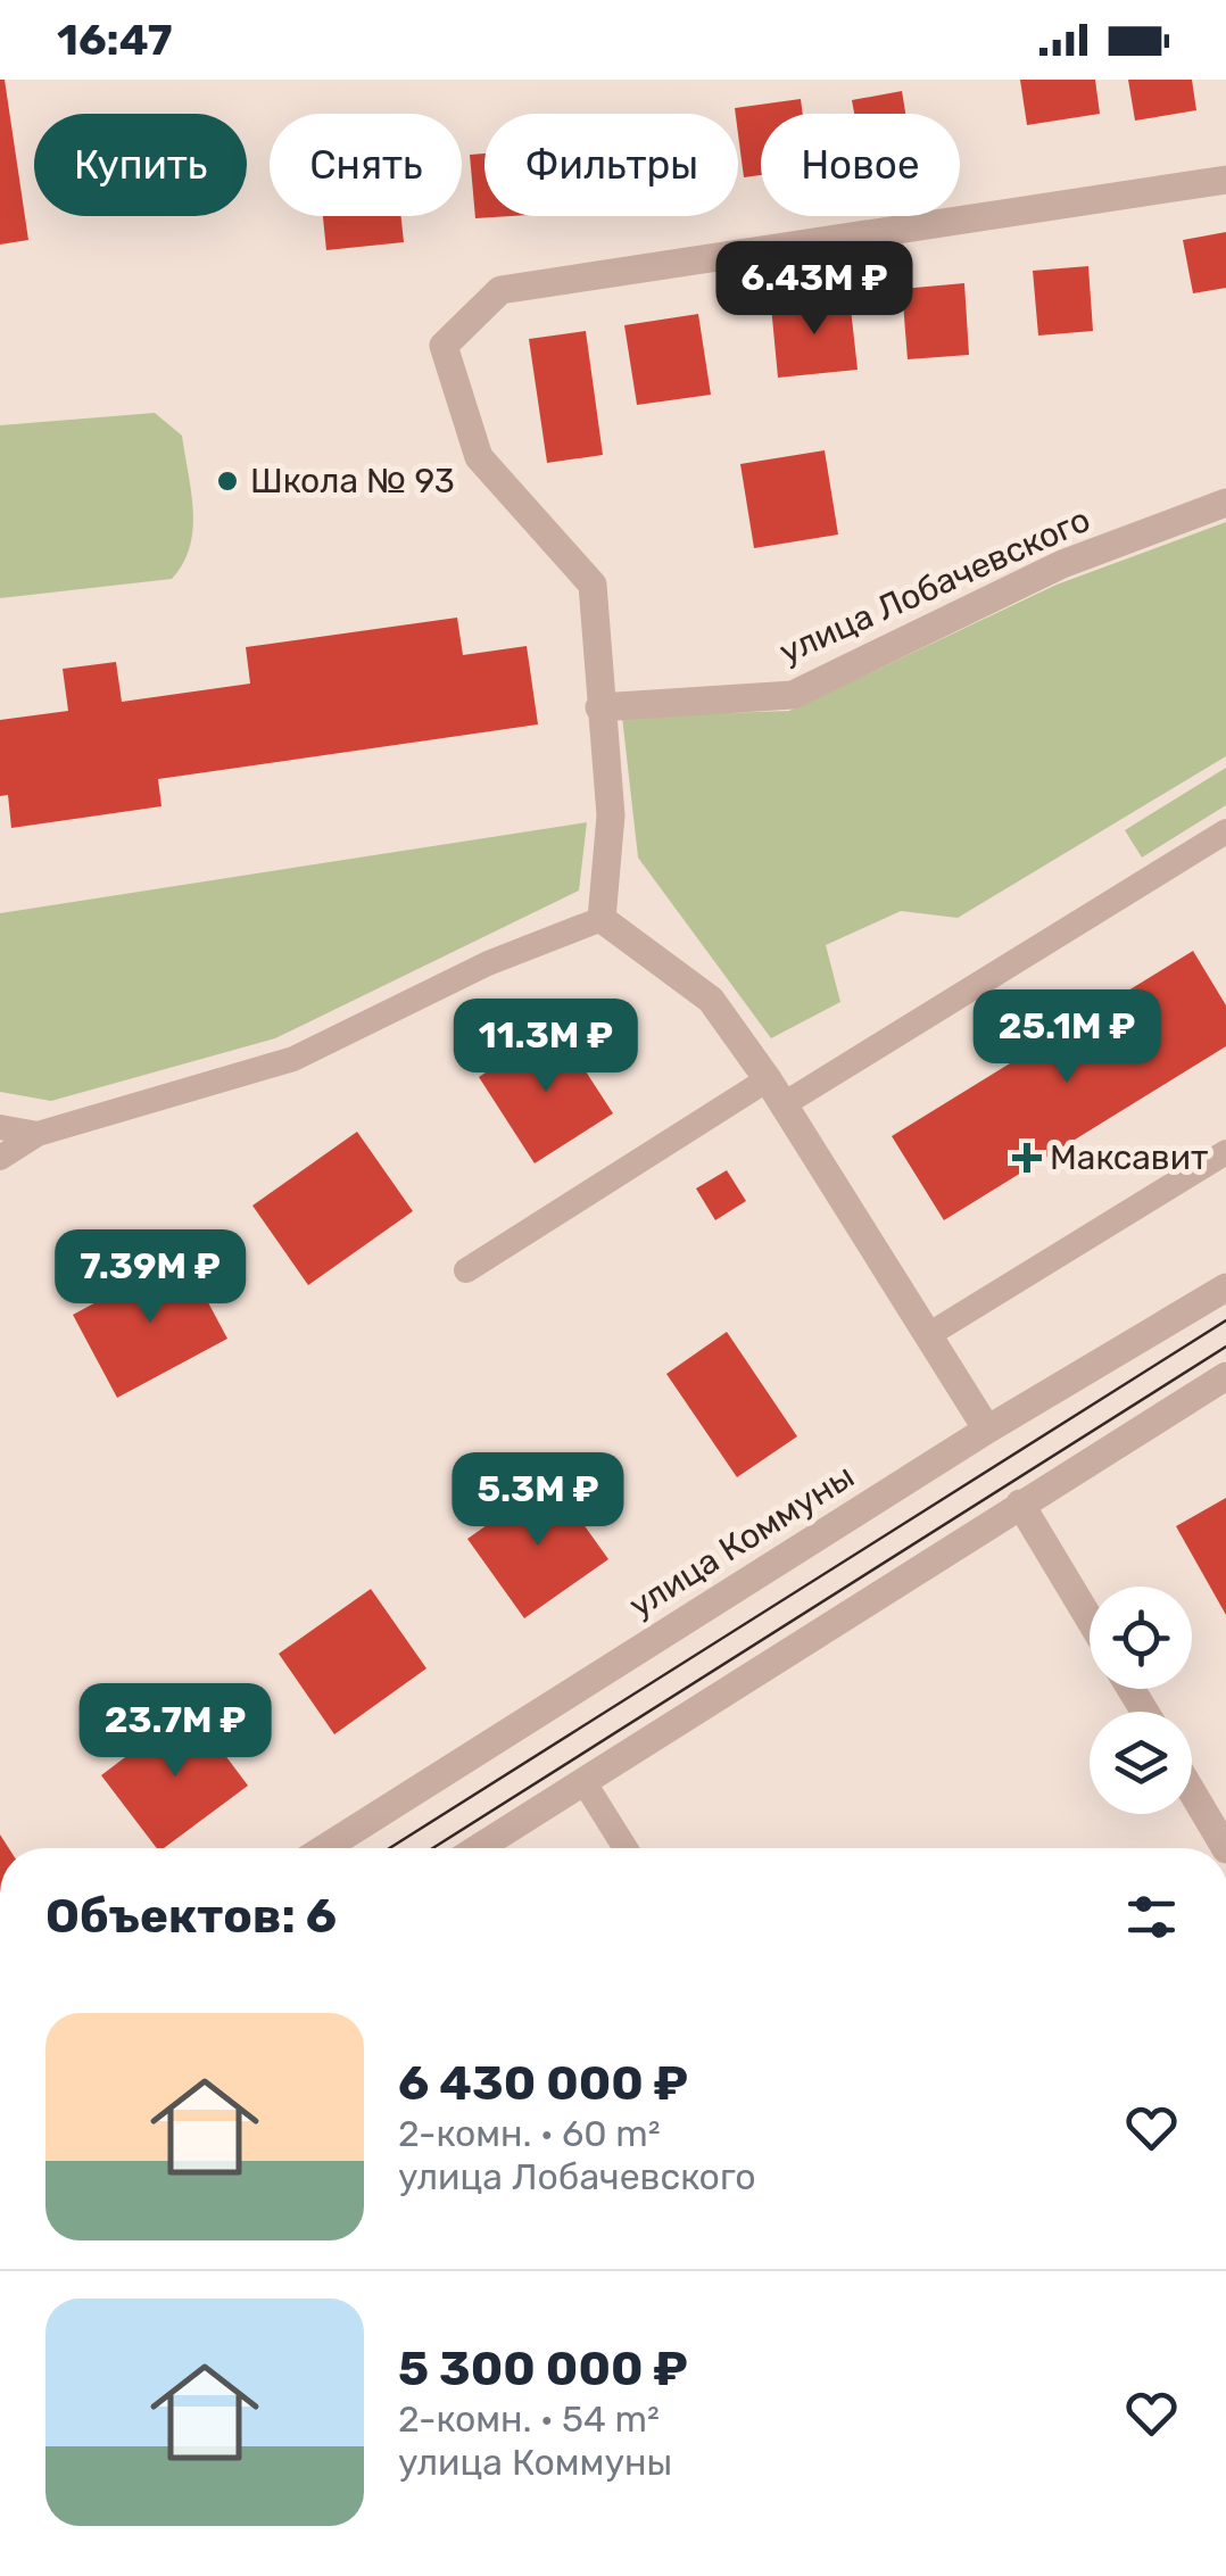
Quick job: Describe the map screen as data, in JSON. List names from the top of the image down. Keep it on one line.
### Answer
{"streets":{"street":["улица Лобачевского","улица Коммуны"]},"places":{"other":["Школа № 93"],"health":["Максавит"]},"page":{"status":"16:47","chip":["Купить","Снять","Фильтры","Новое"],"price":["6.43M ₽","25.1M ₽","11.3M ₽","7.39M ₽","5.3M ₽","23.7M ₽"],"heading":"Объектов: 6","list":[{"name":"6 430 000 ₽","note":"2-комн. · 60 m² · улица Лобачевского"},{"name":"5 300 000 ₽","note":"2-комн. · 54 m² · улица Коммуны"}]}}
